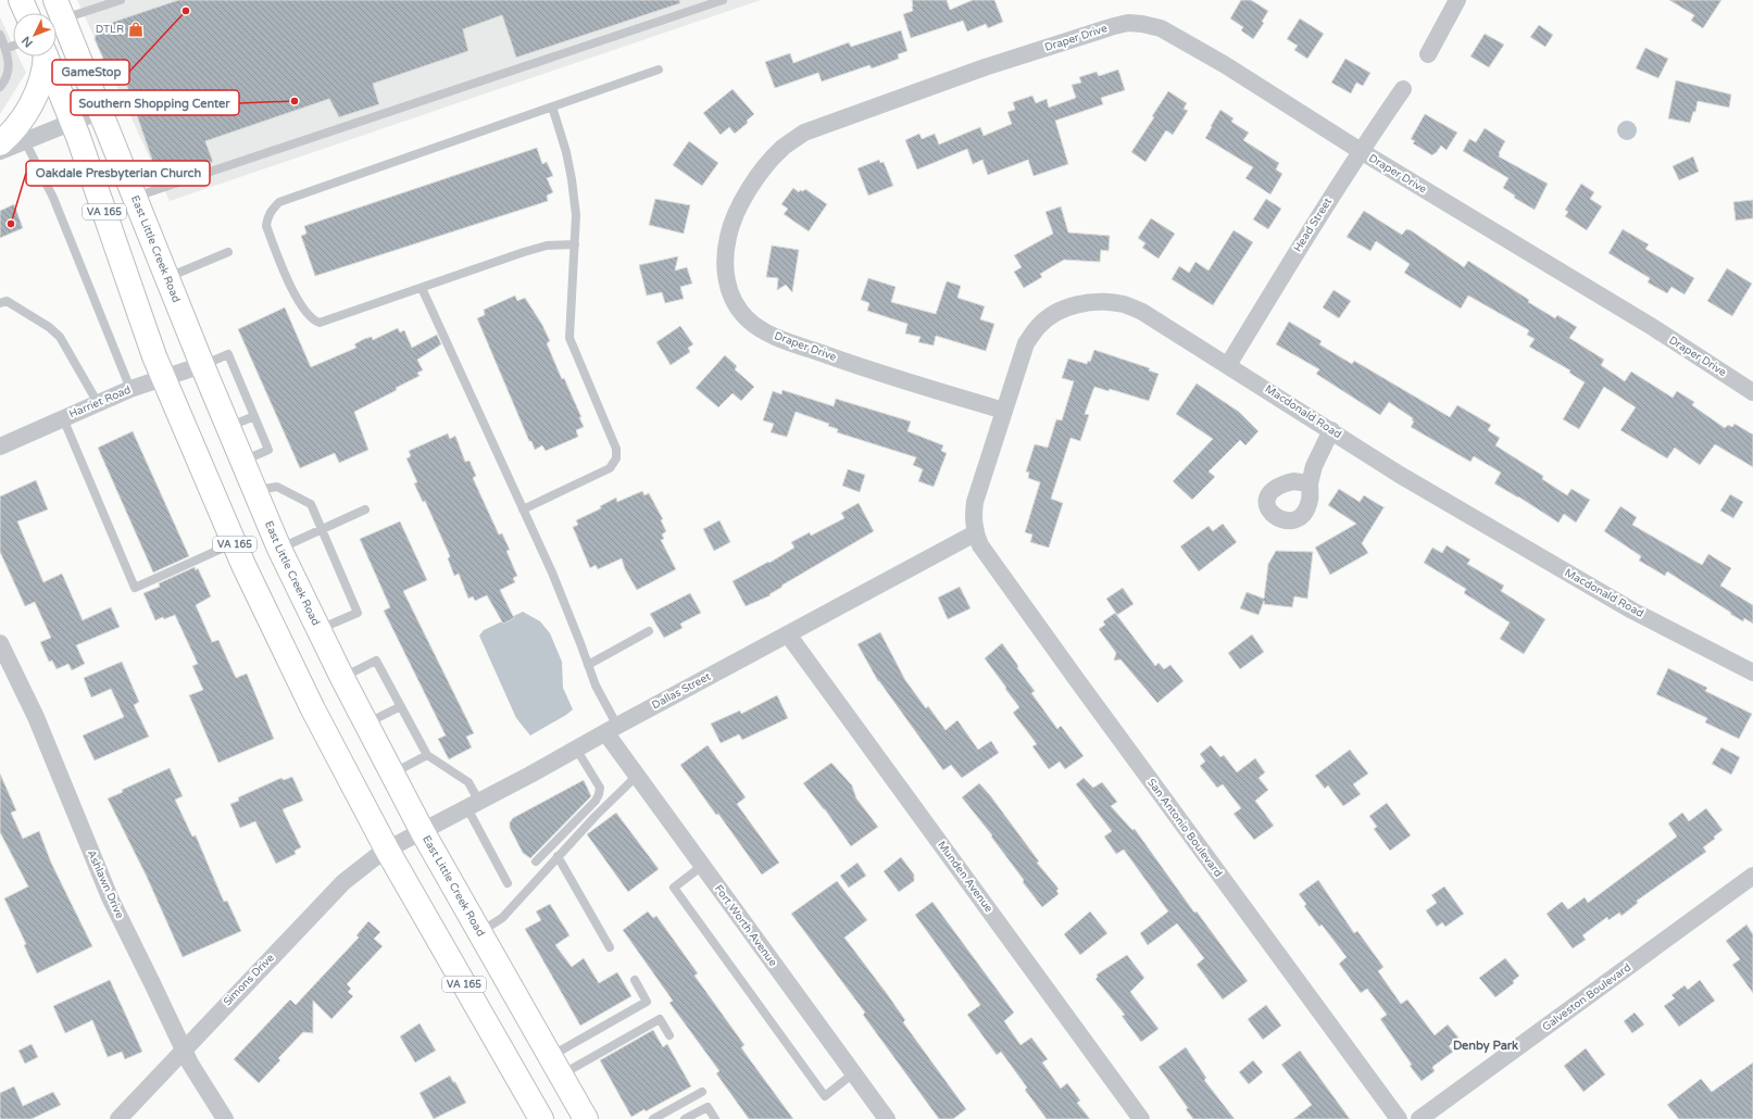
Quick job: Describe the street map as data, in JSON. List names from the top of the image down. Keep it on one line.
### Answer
{"streets":{"main road":["VA 165","East Little Creek Road"],"street":["Draper Drive","Head Street","Harriet Road","Macdonald Road","Dallas Street","San Antonio Boulevard","Munden Avenue","Ashlawn Drive","Fort Worth Avenue","Simons Drive","Galveston Boulevard"]},"crossings":[["Draper Drive","Head Street"],["Draper Drive","Macdonald Road"],["VA 165","Harriet Road"],["VA 165","Dallas Street"],["VA 165","Simons Drive"],["Head Street","Macdonald Road"],["East Little Creek Road","Harriet Road"],["East Little Creek Road","Dallas Street"],["Macdonald Road","Dallas Street"],["Macdonald Road","San Antonio Boulevard"],["Dallas Street","San Antonio Boulevard"],["Dallas Street","Munden Avenue"],["Dallas Street","Fort Worth Avenue"],["Dallas Street","Simons Drive"],["Ashlawn Drive","Simons Drive"]],"districts":["Denby Park"],"places":{"other":["GameStop","Southern Shopping Center","Oakdale Presbyterian Church"],"shop":["DTLR"]},"north":"bottom left"}
